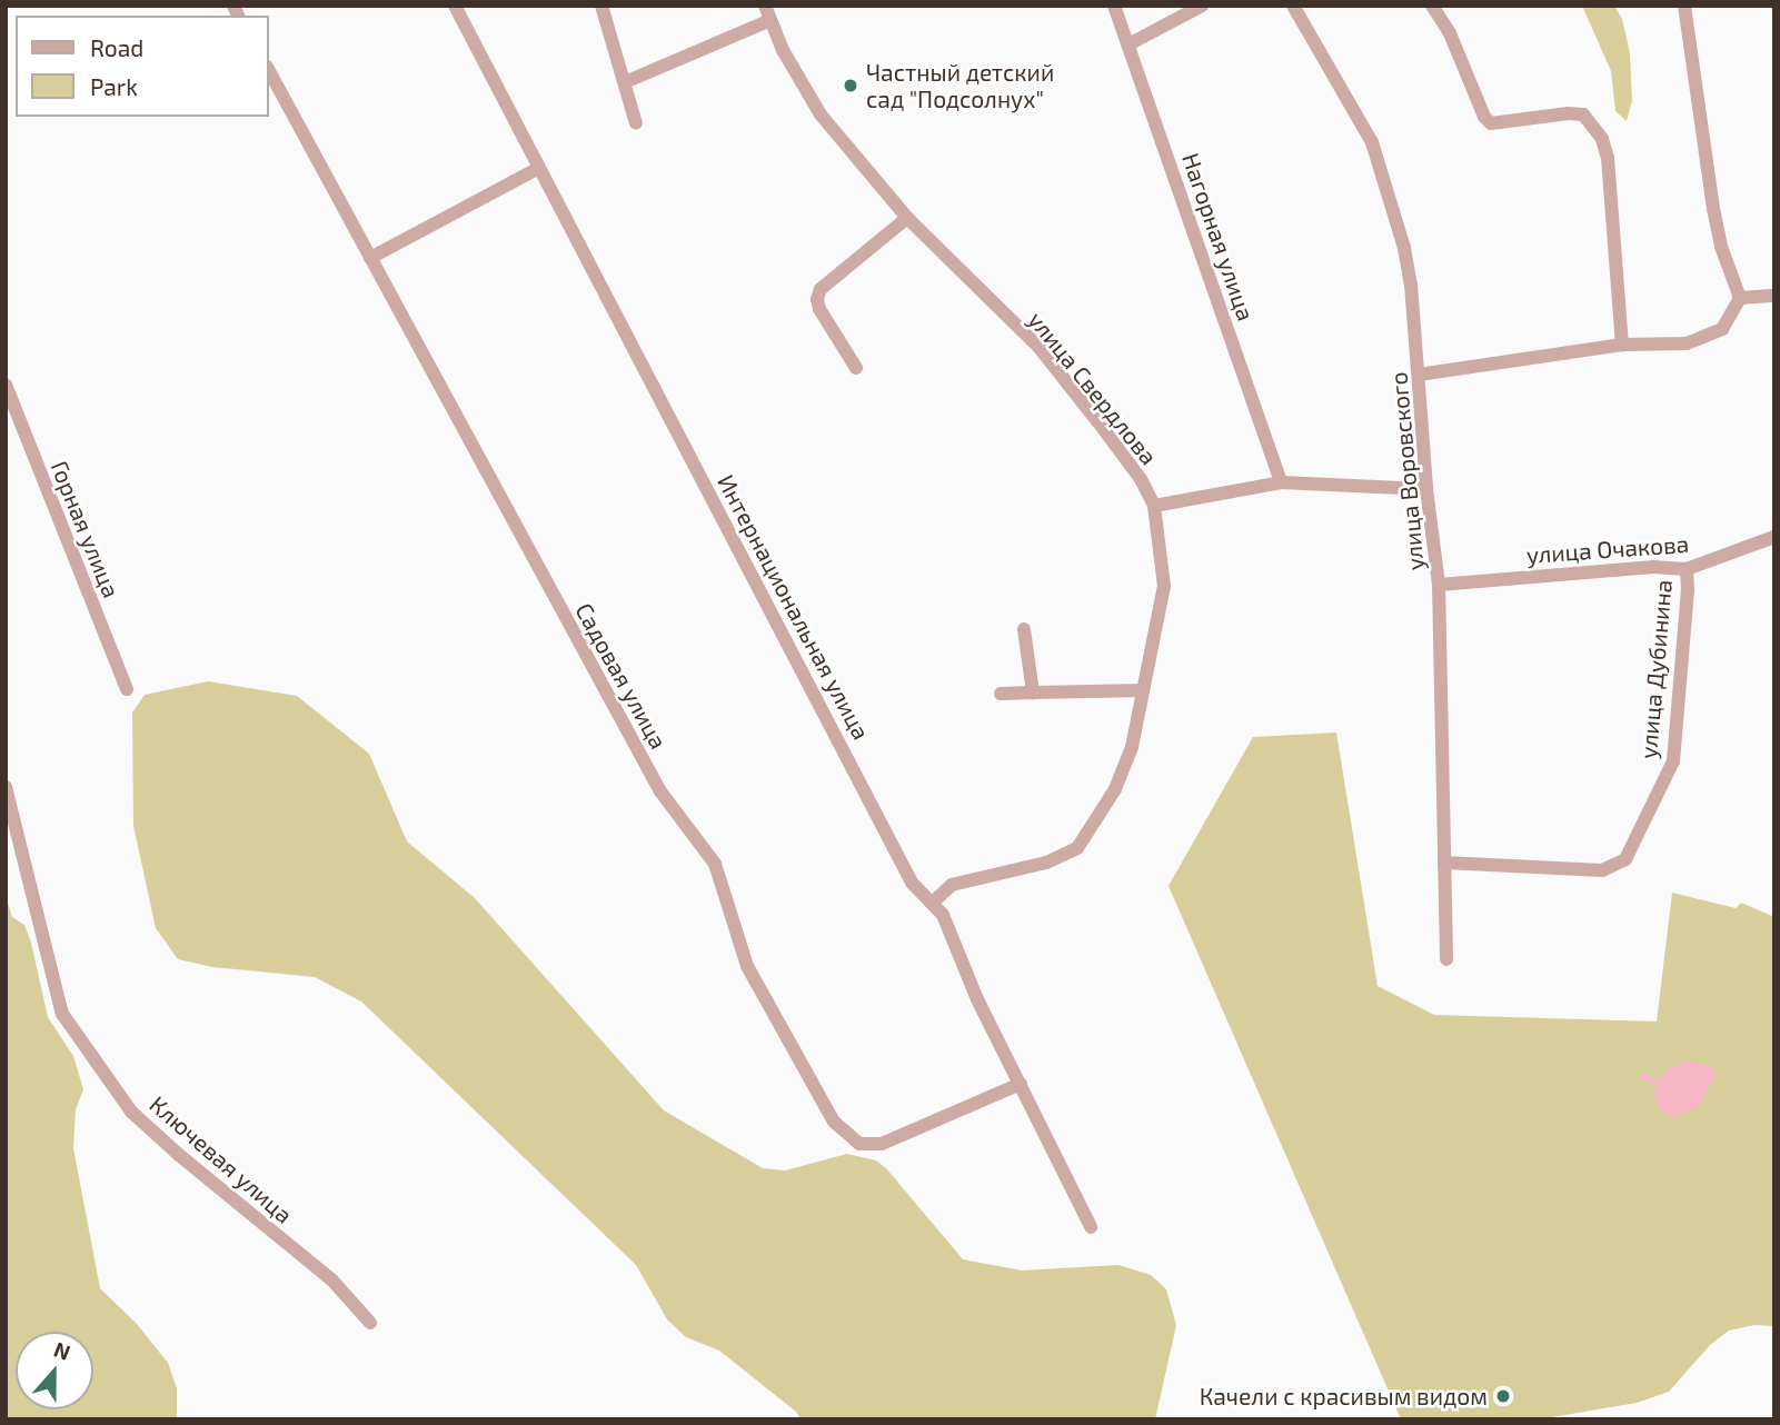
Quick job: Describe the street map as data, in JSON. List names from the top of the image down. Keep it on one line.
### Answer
{"streets":{"street":["Нагорная улица","улица Свердлова","улица Воровского","Горная улица","улица Очакова","Интернациональная улица","улица Дубинина","Садовая улица","Ключевая улица"]},"crossings":[["улица Свердлова","Интернациональная улица"],["улица Воровского","улица Очакова"],["улица Воровского","улица Дубинина"],["улица Очакова","улица Дубинина"],["Интернациональная улица","Садовая улица"]],"places":["Частный детский сад \"Подсолнух\"","Качели с красивым видом"],"legend":["Road","Park"],"north":"top"}
